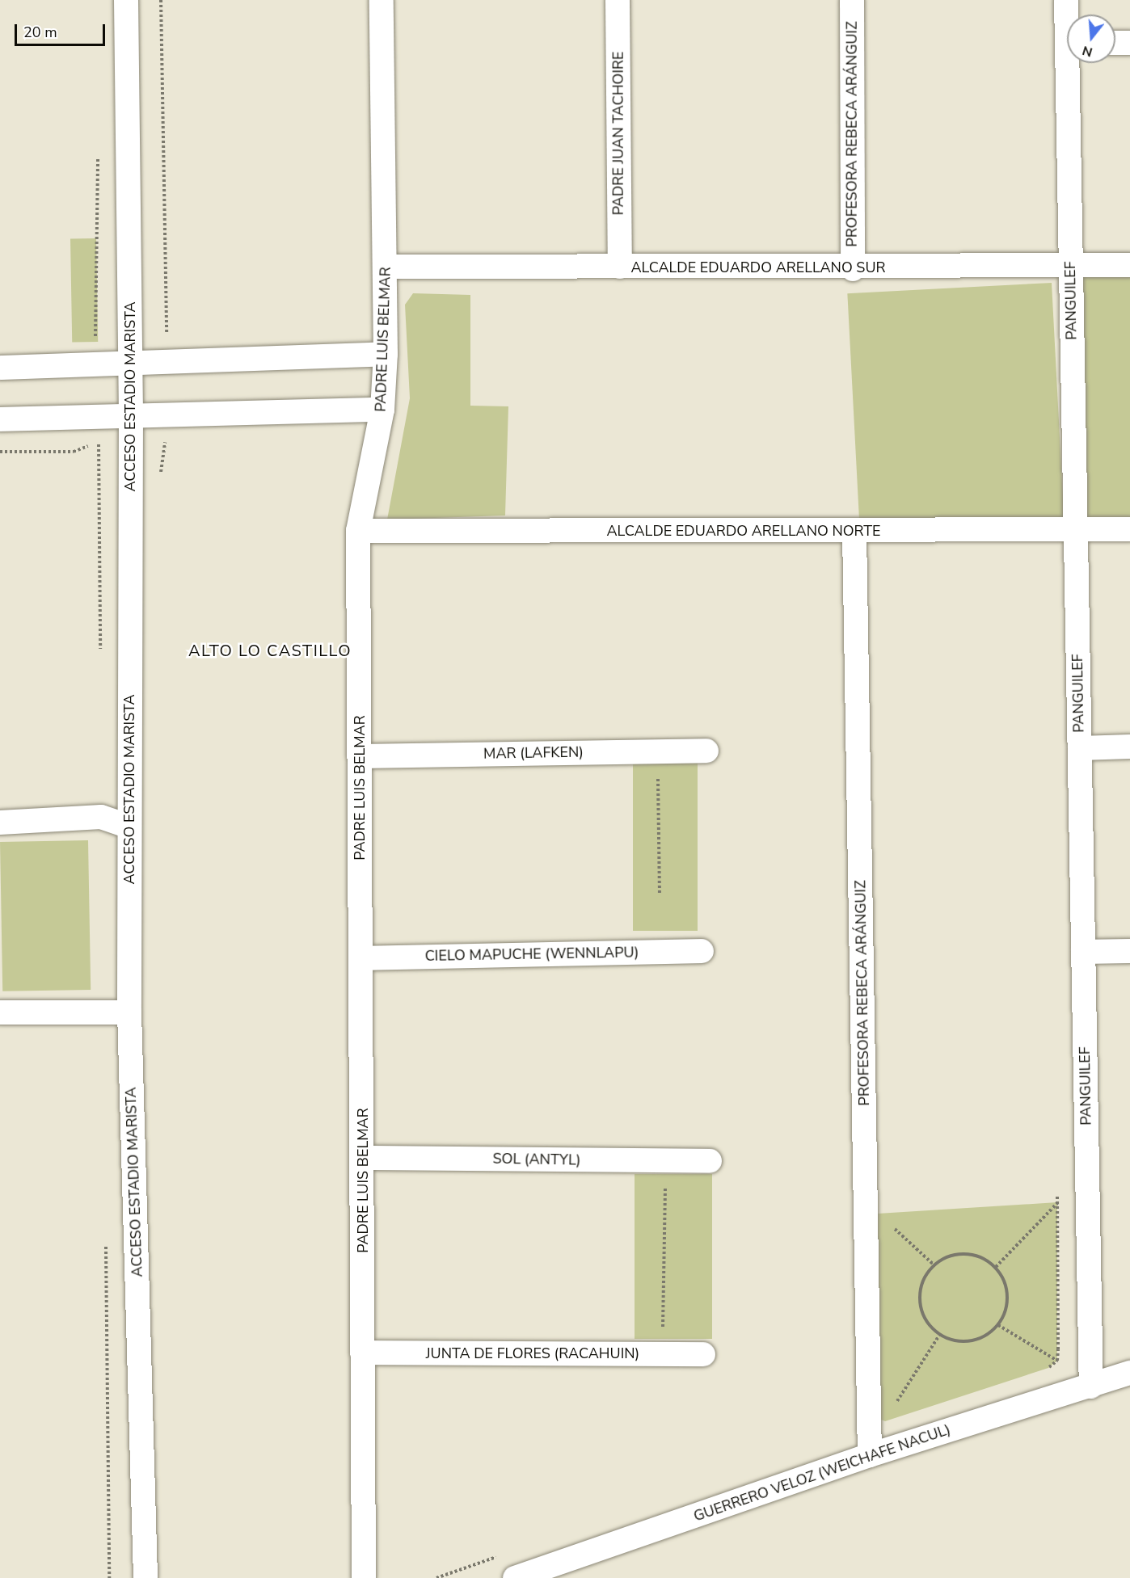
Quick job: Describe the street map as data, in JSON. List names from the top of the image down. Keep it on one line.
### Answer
{"streets":{"street":["PADRE JUAN TACHOIRE","PROFESORA REBECA ARÁNGUIZ","ALCALDE EDUARDO ARELLANO SUR","PANGUILEF","PADRE LUIS BELMAR","ACCESO ESTADIO MARISTA","ALCALDE EDUARDO ARELLANO NORTE","MAR (LAFKEN)","CIELO MAPUCHE (WENNLAPU)","SOL (ANTYL)","JUNTA DE FLORES (RACAHUIN)","GUERRERO VELOZ (WEICHAFE NACUL)"]},"crossings":[["PADRE JUAN TACHOIRE","ALCALDE EDUARDO ARELLANO SUR"],["PROFESORA REBECA ARÁNGUIZ","ALCALDE EDUARDO ARELLANO SUR"],["PROFESORA REBECA ARÁNGUIZ","ALCALDE EDUARDO ARELLANO NORTE"],["PROFESORA REBECA ARÁNGUIZ","GUERRERO VELOZ (WEICHAFE NACUL)"],["ALCALDE EDUARDO ARELLANO SUR","PANGUILEF"],["ALCALDE EDUARDO ARELLANO SUR","PADRE LUIS BELMAR"],["PANGUILEF","ALCALDE EDUARDO ARELLANO NORTE"],["PANGUILEF","GUERRERO VELOZ (WEICHAFE NACUL)"],["PADRE LUIS BELMAR","ALCALDE EDUARDO ARELLANO NORTE"],["PADRE LUIS BELMAR","MAR (LAFKEN)"],["PADRE LUIS BELMAR","CIELO MAPUCHE (WENNLAPU)"],["PADRE LUIS BELMAR","SOL (ANTYL)"],["PADRE LUIS BELMAR","JUNTA DE FLORES (RACAHUIN)"]],"districts":["ALTO LO CASTILLO"],"scale_bar":"20 m","north":"bottom"}
